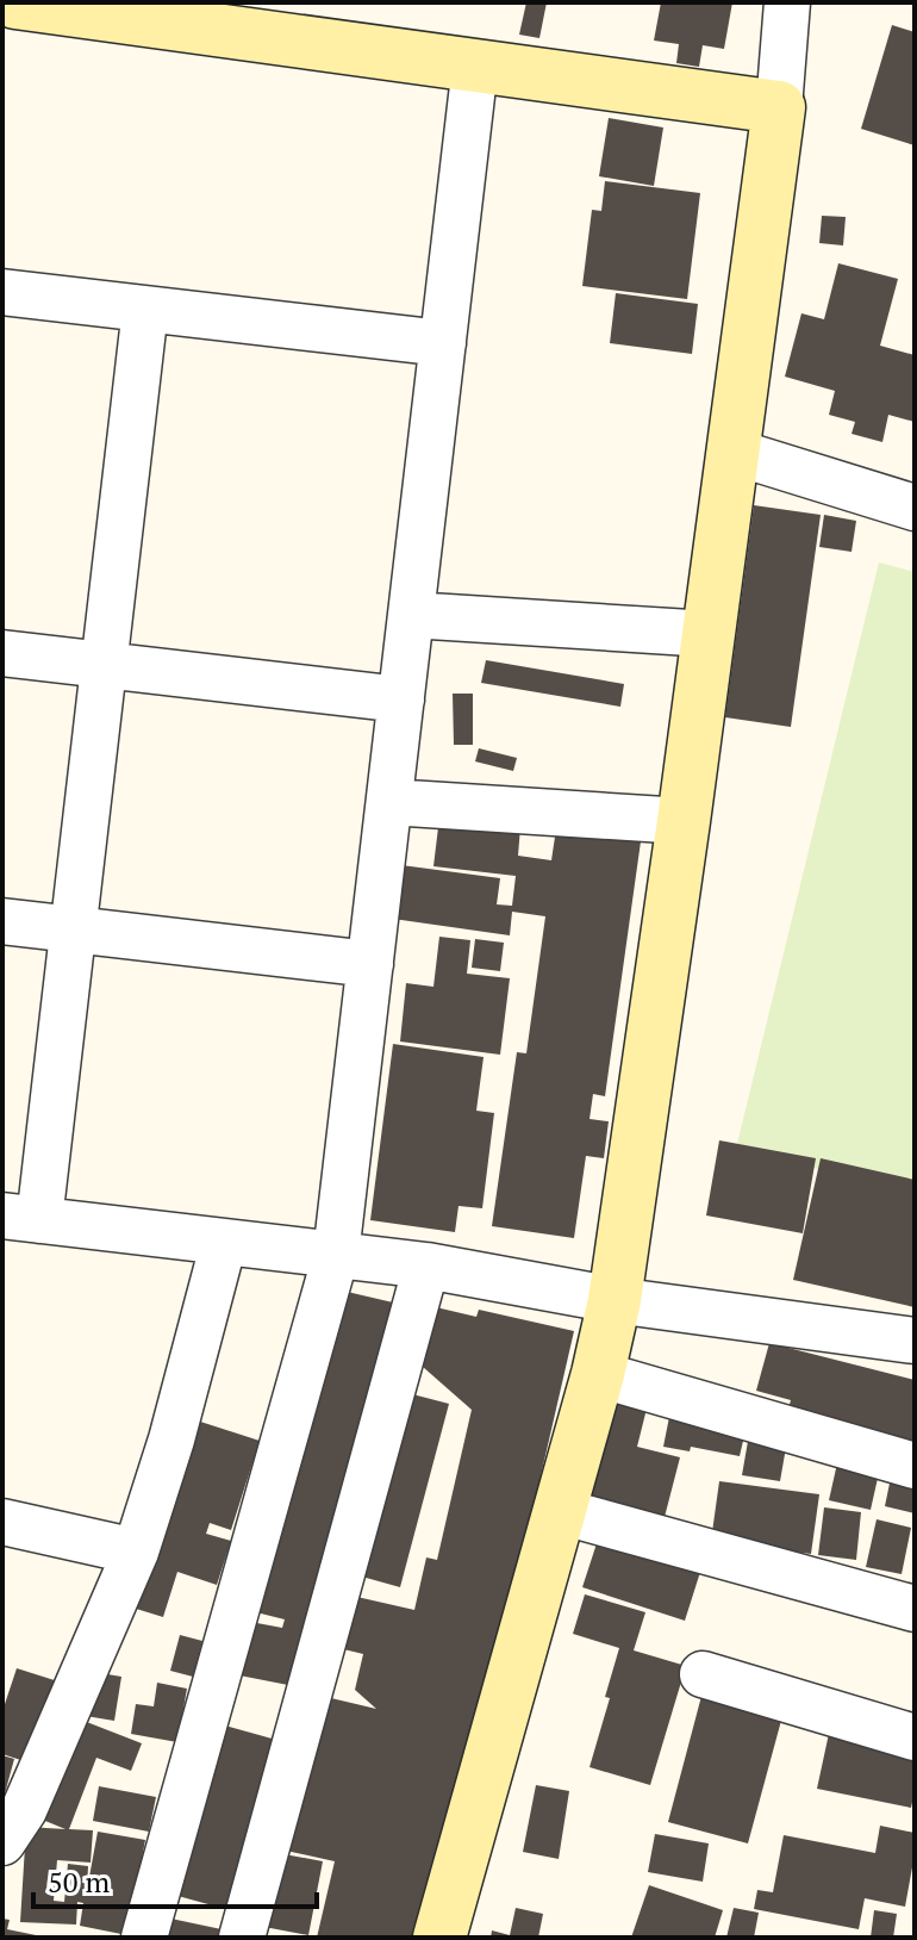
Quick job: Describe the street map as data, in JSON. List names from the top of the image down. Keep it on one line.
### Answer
{"scale_bar":"50 m"}
